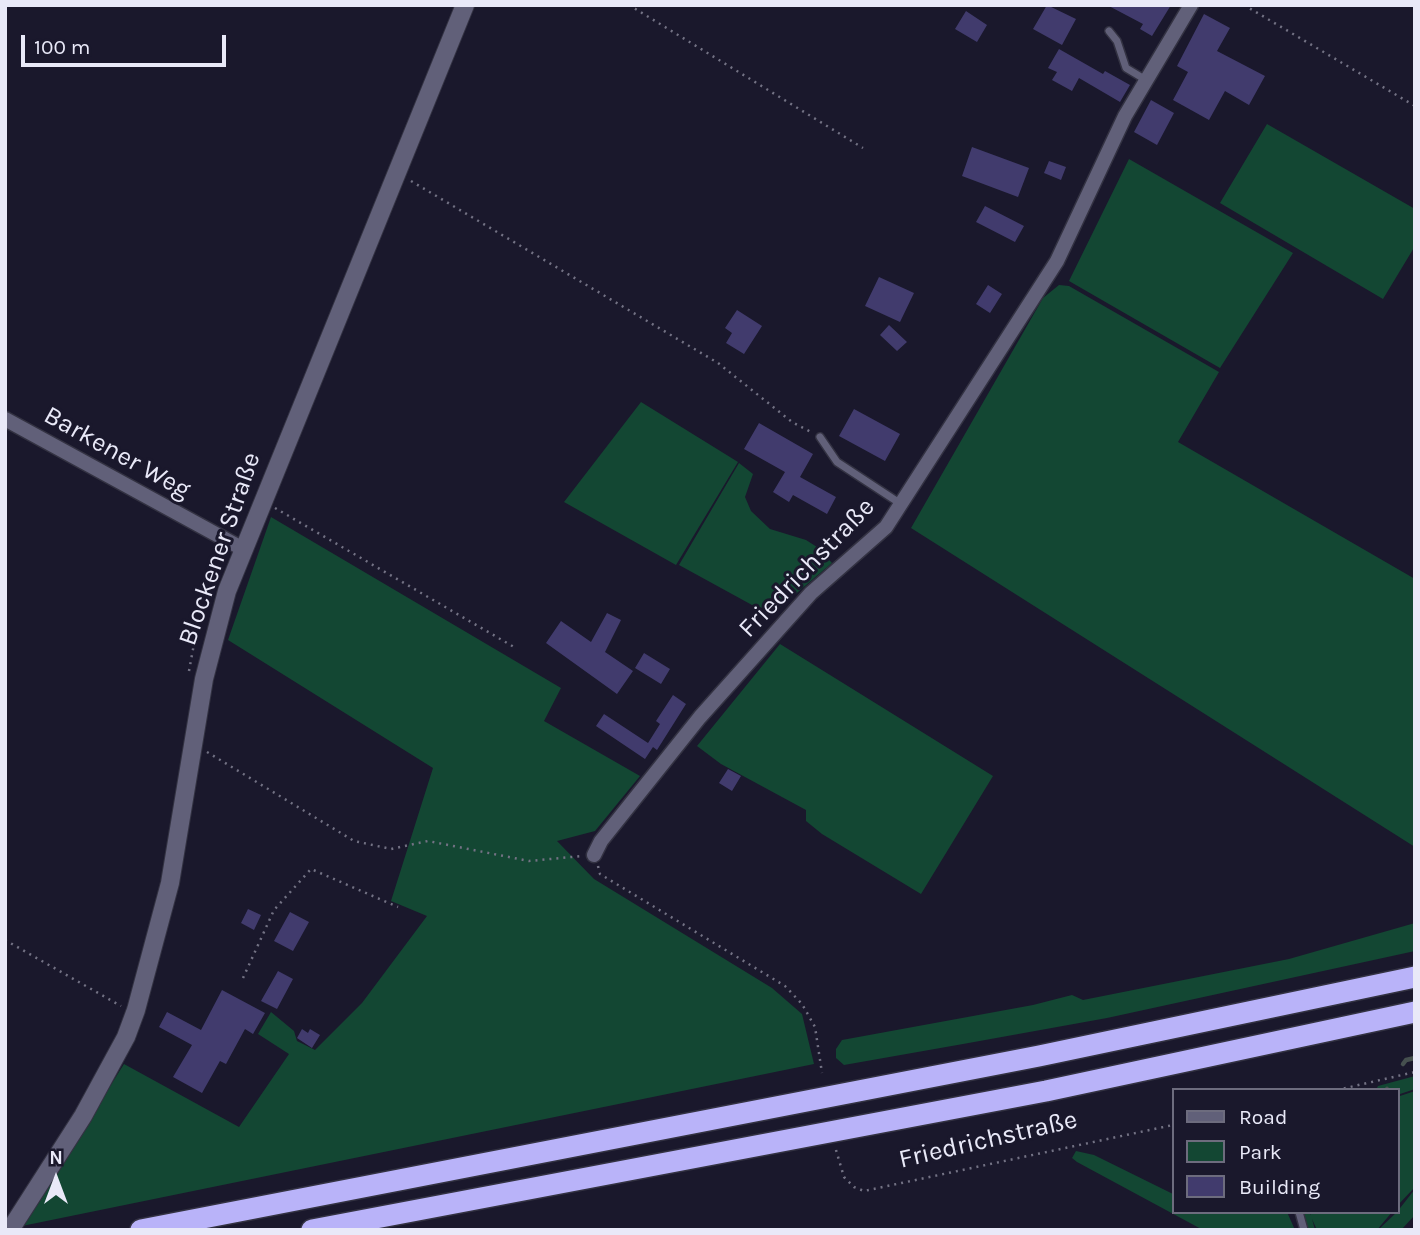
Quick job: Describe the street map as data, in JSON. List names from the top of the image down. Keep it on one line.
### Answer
{"streets":{"street":["Barkener Weg","Blockener Straße","Friedrichstraße"]},"crossings":[["Barkener Weg","Blockener Straße"]],"legend":["Road","Park","Building"],"scale_bar":"100 m","north":"top"}
